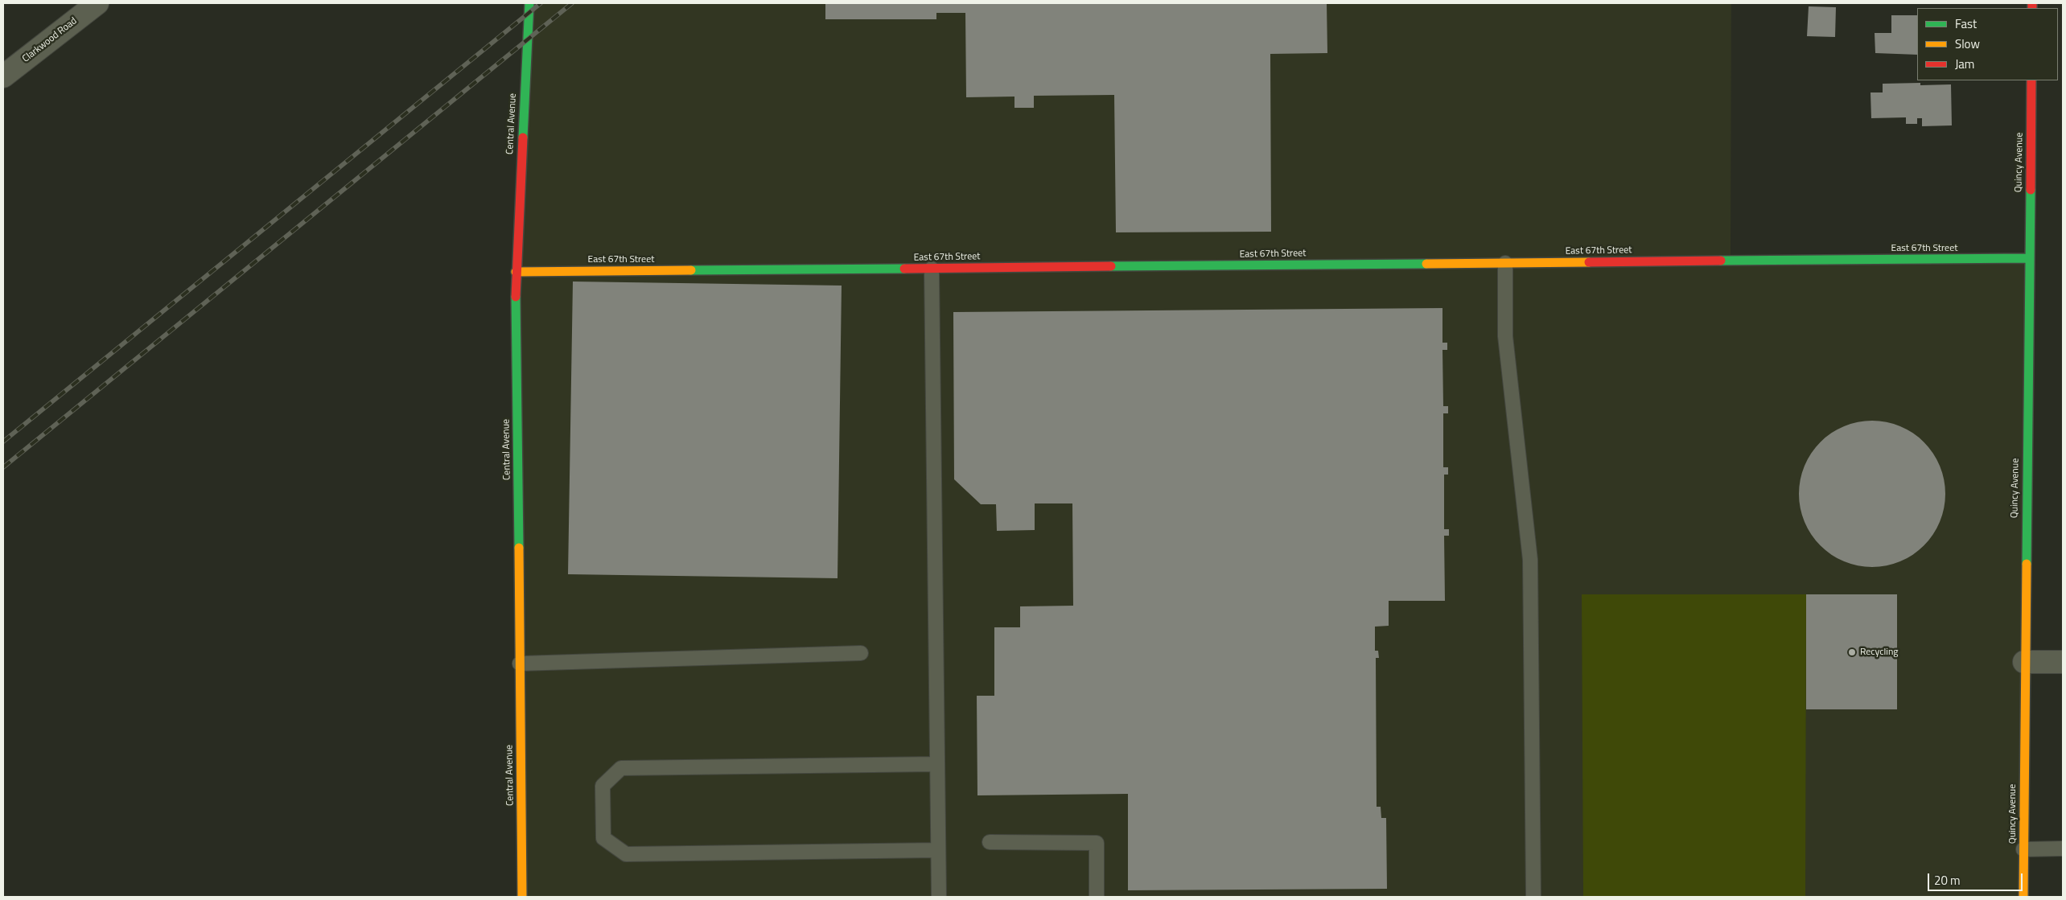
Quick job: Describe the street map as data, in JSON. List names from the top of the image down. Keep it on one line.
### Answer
{"streets":{"street":["Clarkwood Road","Central Avenue","Quincy Avenue","East 67th Street"]},"crossings":[["Central Avenue","East 67th Street"],["Quincy Avenue","East 67th Street"]],"places":["Recycling"],"legend":["Fast","Slow","Jam"],"scale_bar":"20 m"}
